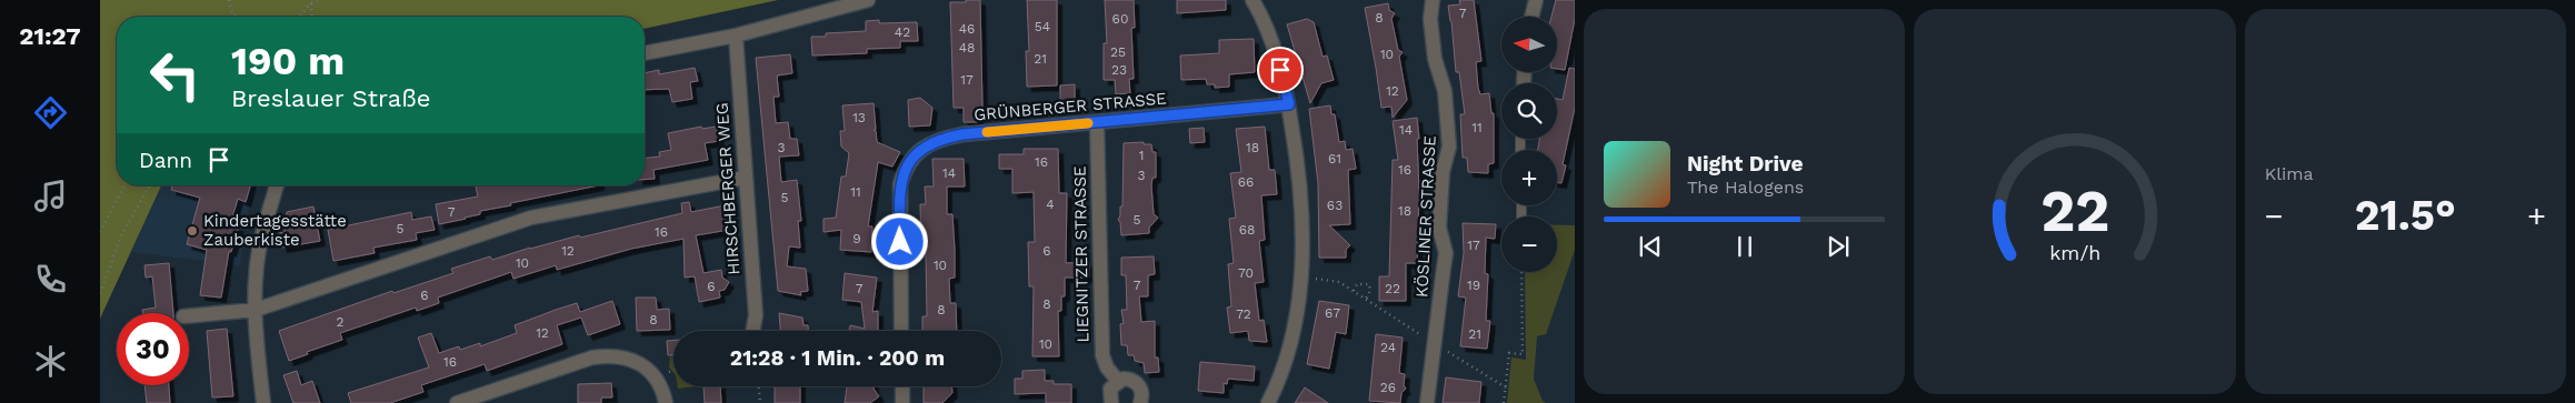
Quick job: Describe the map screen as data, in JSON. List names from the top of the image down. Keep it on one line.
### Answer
{"streets":{"street":["GRÜNBERGER STRASSE","HIRSCHBERGER WEG","KÖSLINER STRASSE","LIEGNITZER STRASSE"]},"crossings":[["GRÜNBERGER STRASSE","LIEGNITZER STRASSE"]],"places":["Kindertagesstätte Zauberkiste"],"house_numbers":["7","8","60","54","46","42","48","25","10","21","23","17","12","13","11","14","3","18","1","61","16","16","14","3","66","11","5","4","63","18","7","5","5","68","16","9","17","12","6","10","10","70","7","19","6","7","22","6","8","8","67","72","8","2","12","21","10","24","16","26"],"north":"left","page":{"tabs":"21:27","tile":"Klima","map_buttons":["+","−"],"turn":["190 m","Breslauer Straße"],"then":"Dann","song":["Night Drive","The Halogens"],"heat":["−","21.5°","+"],"limit":"30","trip":"21:28 · 1 Min. · 200 m","gauge":["22","km/h"]}}
